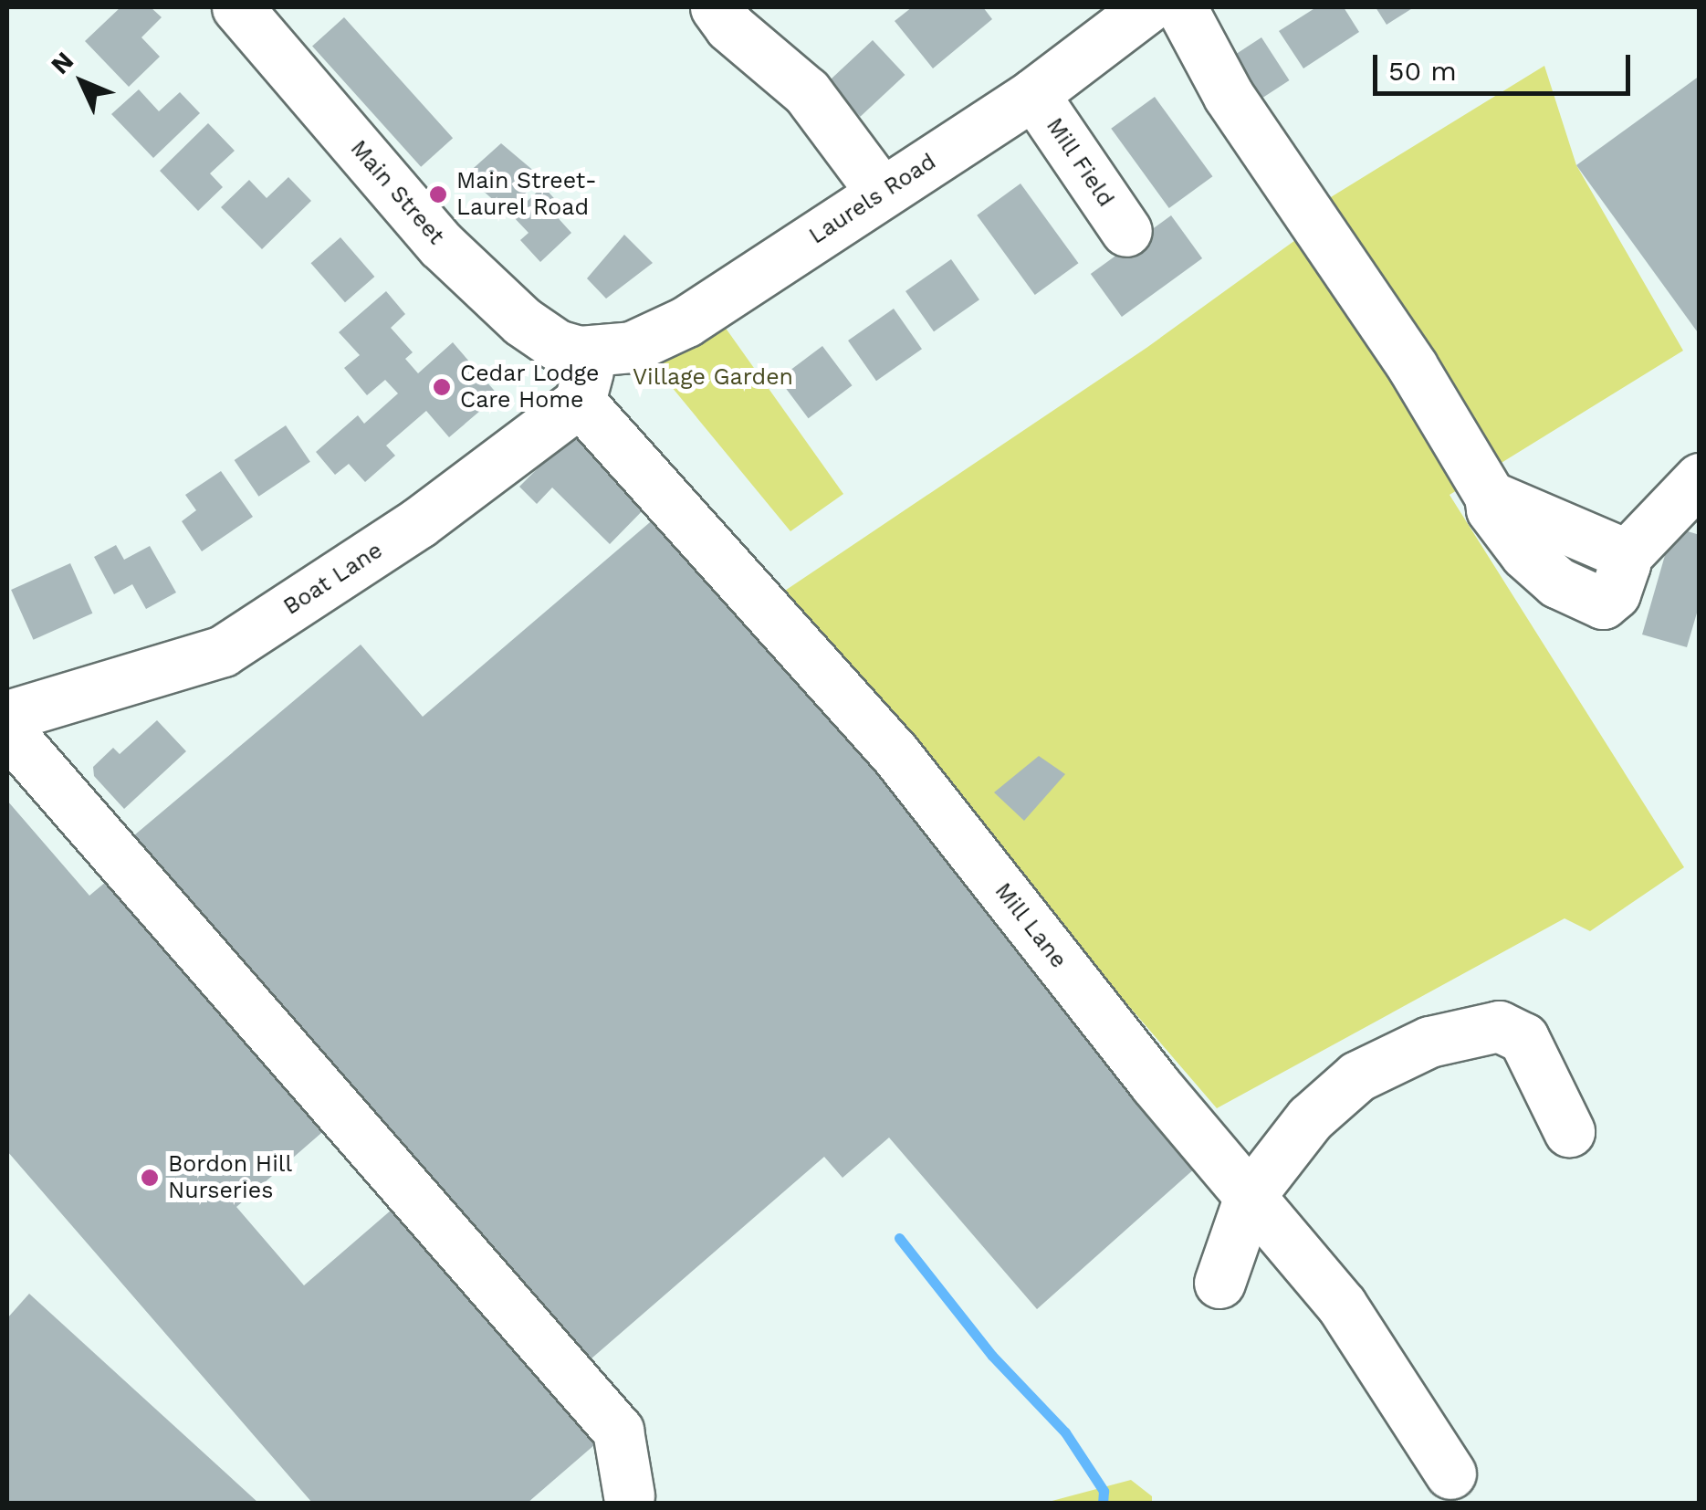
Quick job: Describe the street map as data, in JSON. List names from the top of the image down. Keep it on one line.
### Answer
{"streets":{"street":["Mill Field","Main Street","Laurels Road","Boat Lane","Mill Lane"]},"crossings":[["Mill Field","Laurels Road"],["Main Street","Laurels Road"],["Boat Lane","Mill Lane"]],"parks":["Village Garden"],"places":["Main Street- Laurel Road","Cedar Lodge Care Home","Bordon Hill Nurseries"],"scale_bar":"50 m","north":"top left"}
